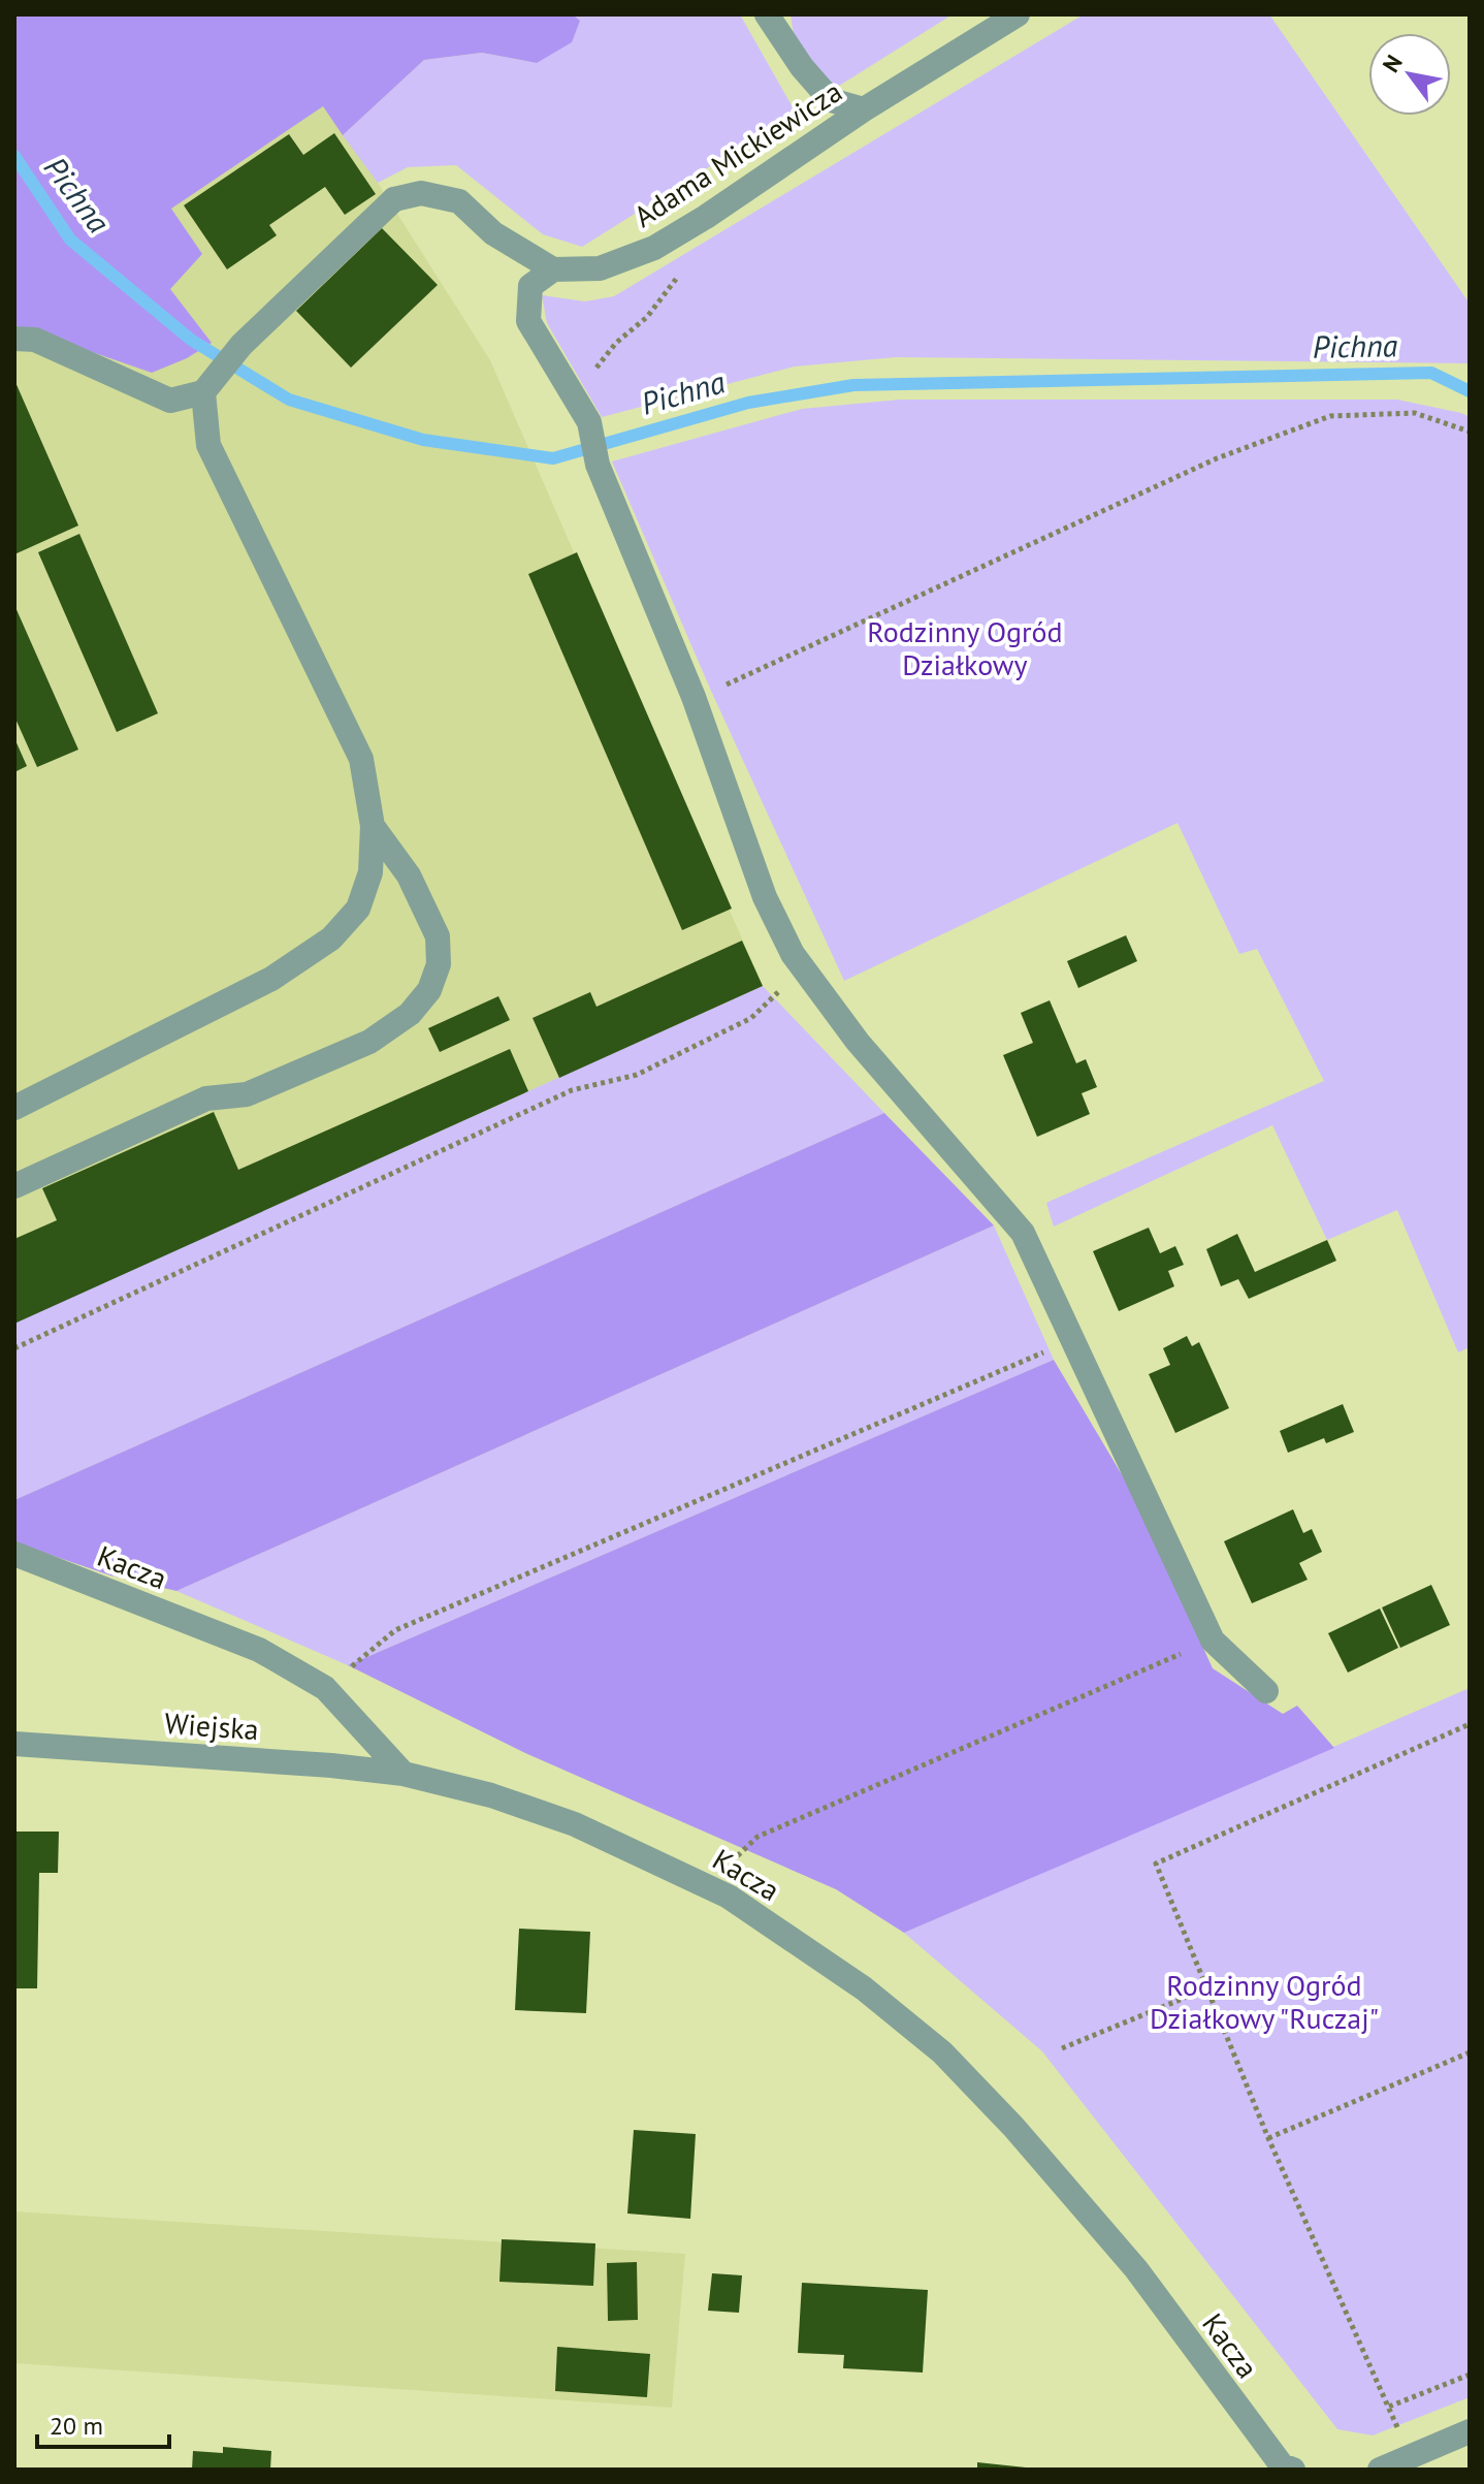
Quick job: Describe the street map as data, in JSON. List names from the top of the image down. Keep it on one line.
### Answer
{"streets":{"street":["Adama Mickiewicza","Kacza","Wiejska"]},"crossings":[["Kacza","Wiejska"]],"water":["Pichna"],"parks":["Rodzinny Ogród Działkowy","Rodzinny Ogród Działkowy \"Ruczaj\""],"scale_bar":"20 m","north":"top left"}
